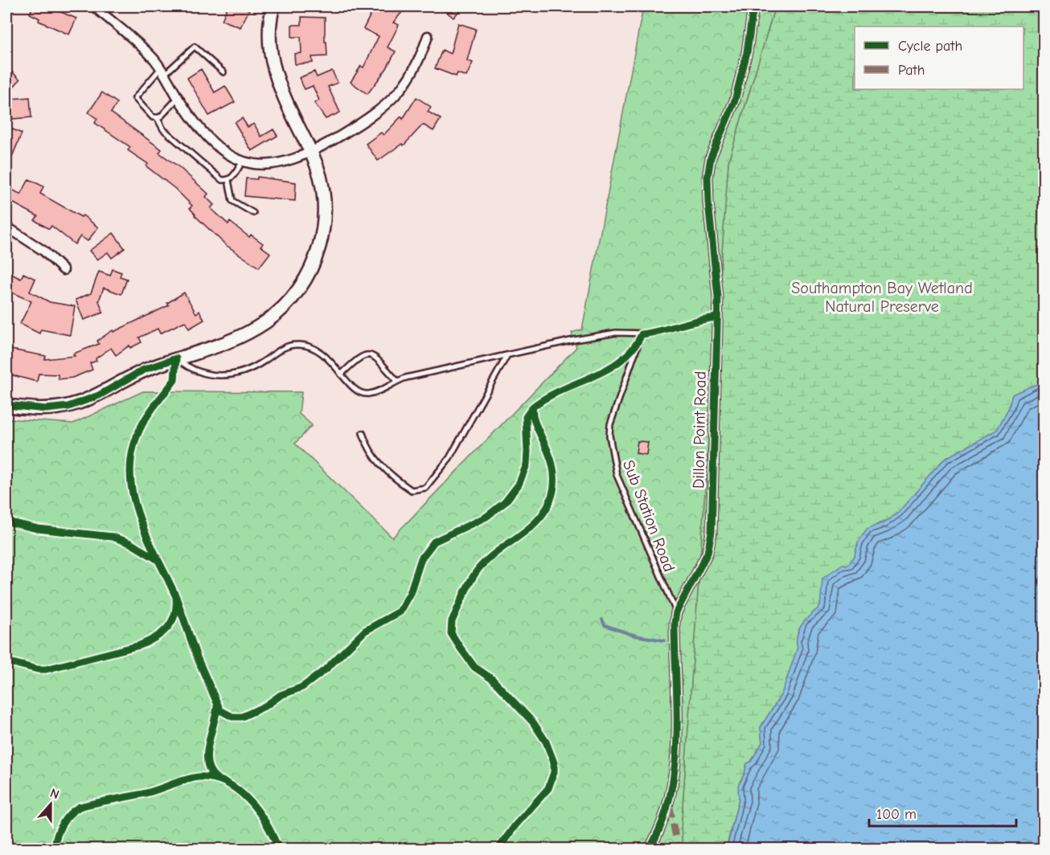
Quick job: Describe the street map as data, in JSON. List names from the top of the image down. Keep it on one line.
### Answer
{"streets":{"street":["Dillon Point Road"],"lane":["Sub Station Road"]},"crossings":[["Dillon Point Road","Sub Station Road"]],"parks":["Southampton Bay Wetland Natural Preserve"],"legend":["Cycle path","Path"],"scale_bar":"100 m","north":"top"}
